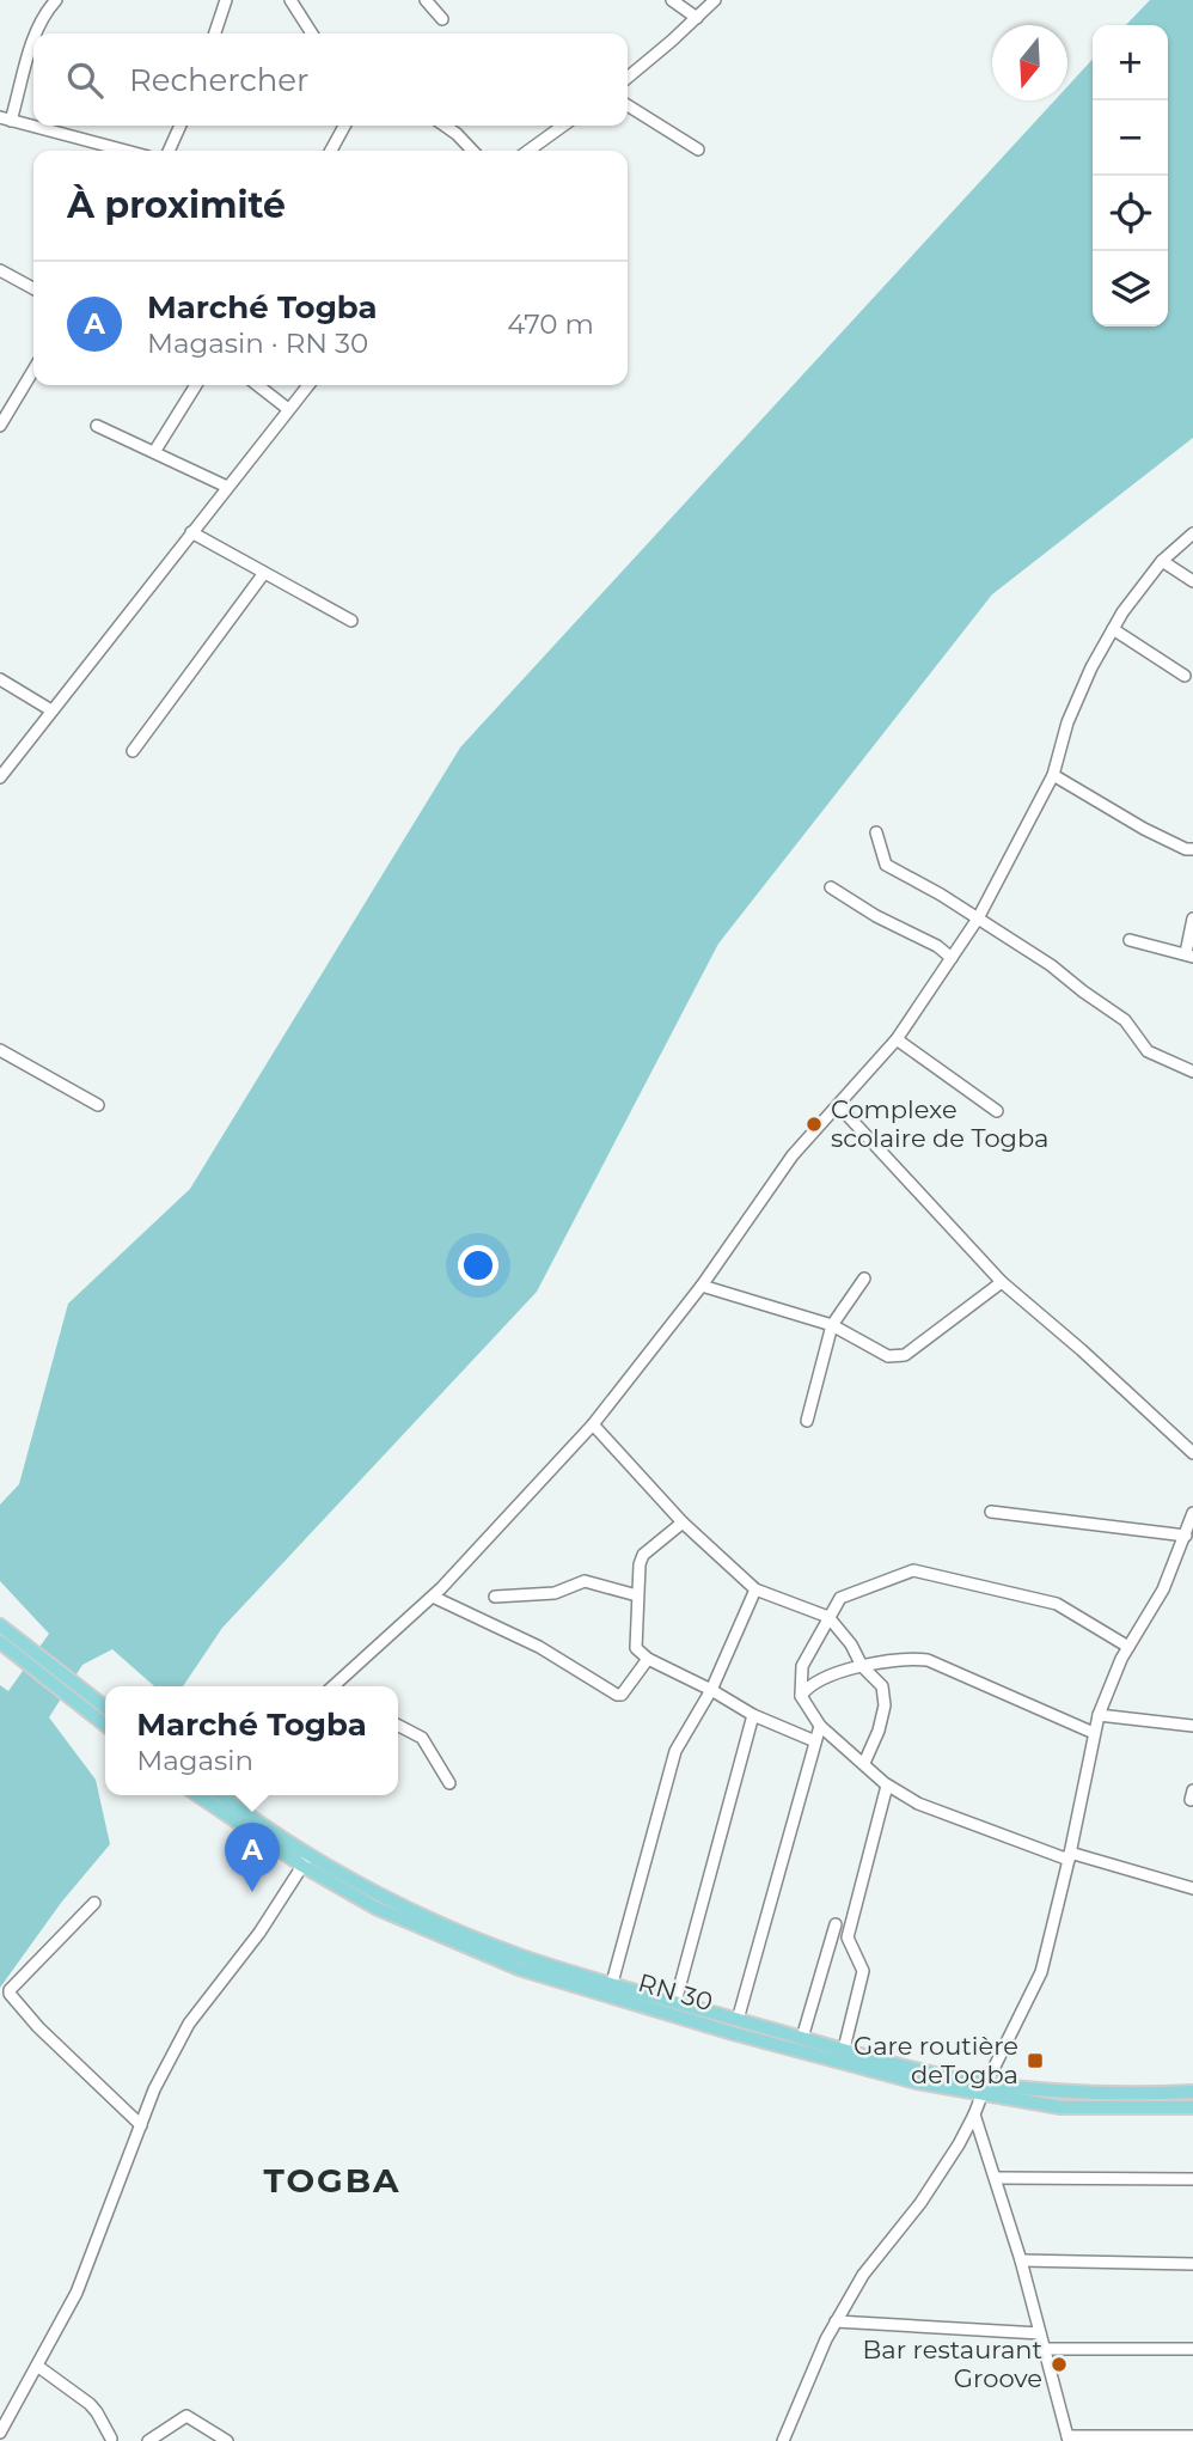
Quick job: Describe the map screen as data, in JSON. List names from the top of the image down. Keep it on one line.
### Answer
{"streets":{"main road":["RN 30"]},"districts":["TOGBA"],"places":{"other":["Complexe scolaire de Togba","Bar restaurant Groove"],"transit":["Gare routière deTogba"]},"north":"bottom","page":{"map_buttons":["+","−"],"search":"Rechercher","heading":"À proximité","list":[{"mark":"A","name":"Marché Togba","note":"Magasin · RN 30","value":"470 m"}],"popup":["Marché Togba","Magasin"],"pins":"A"}}
